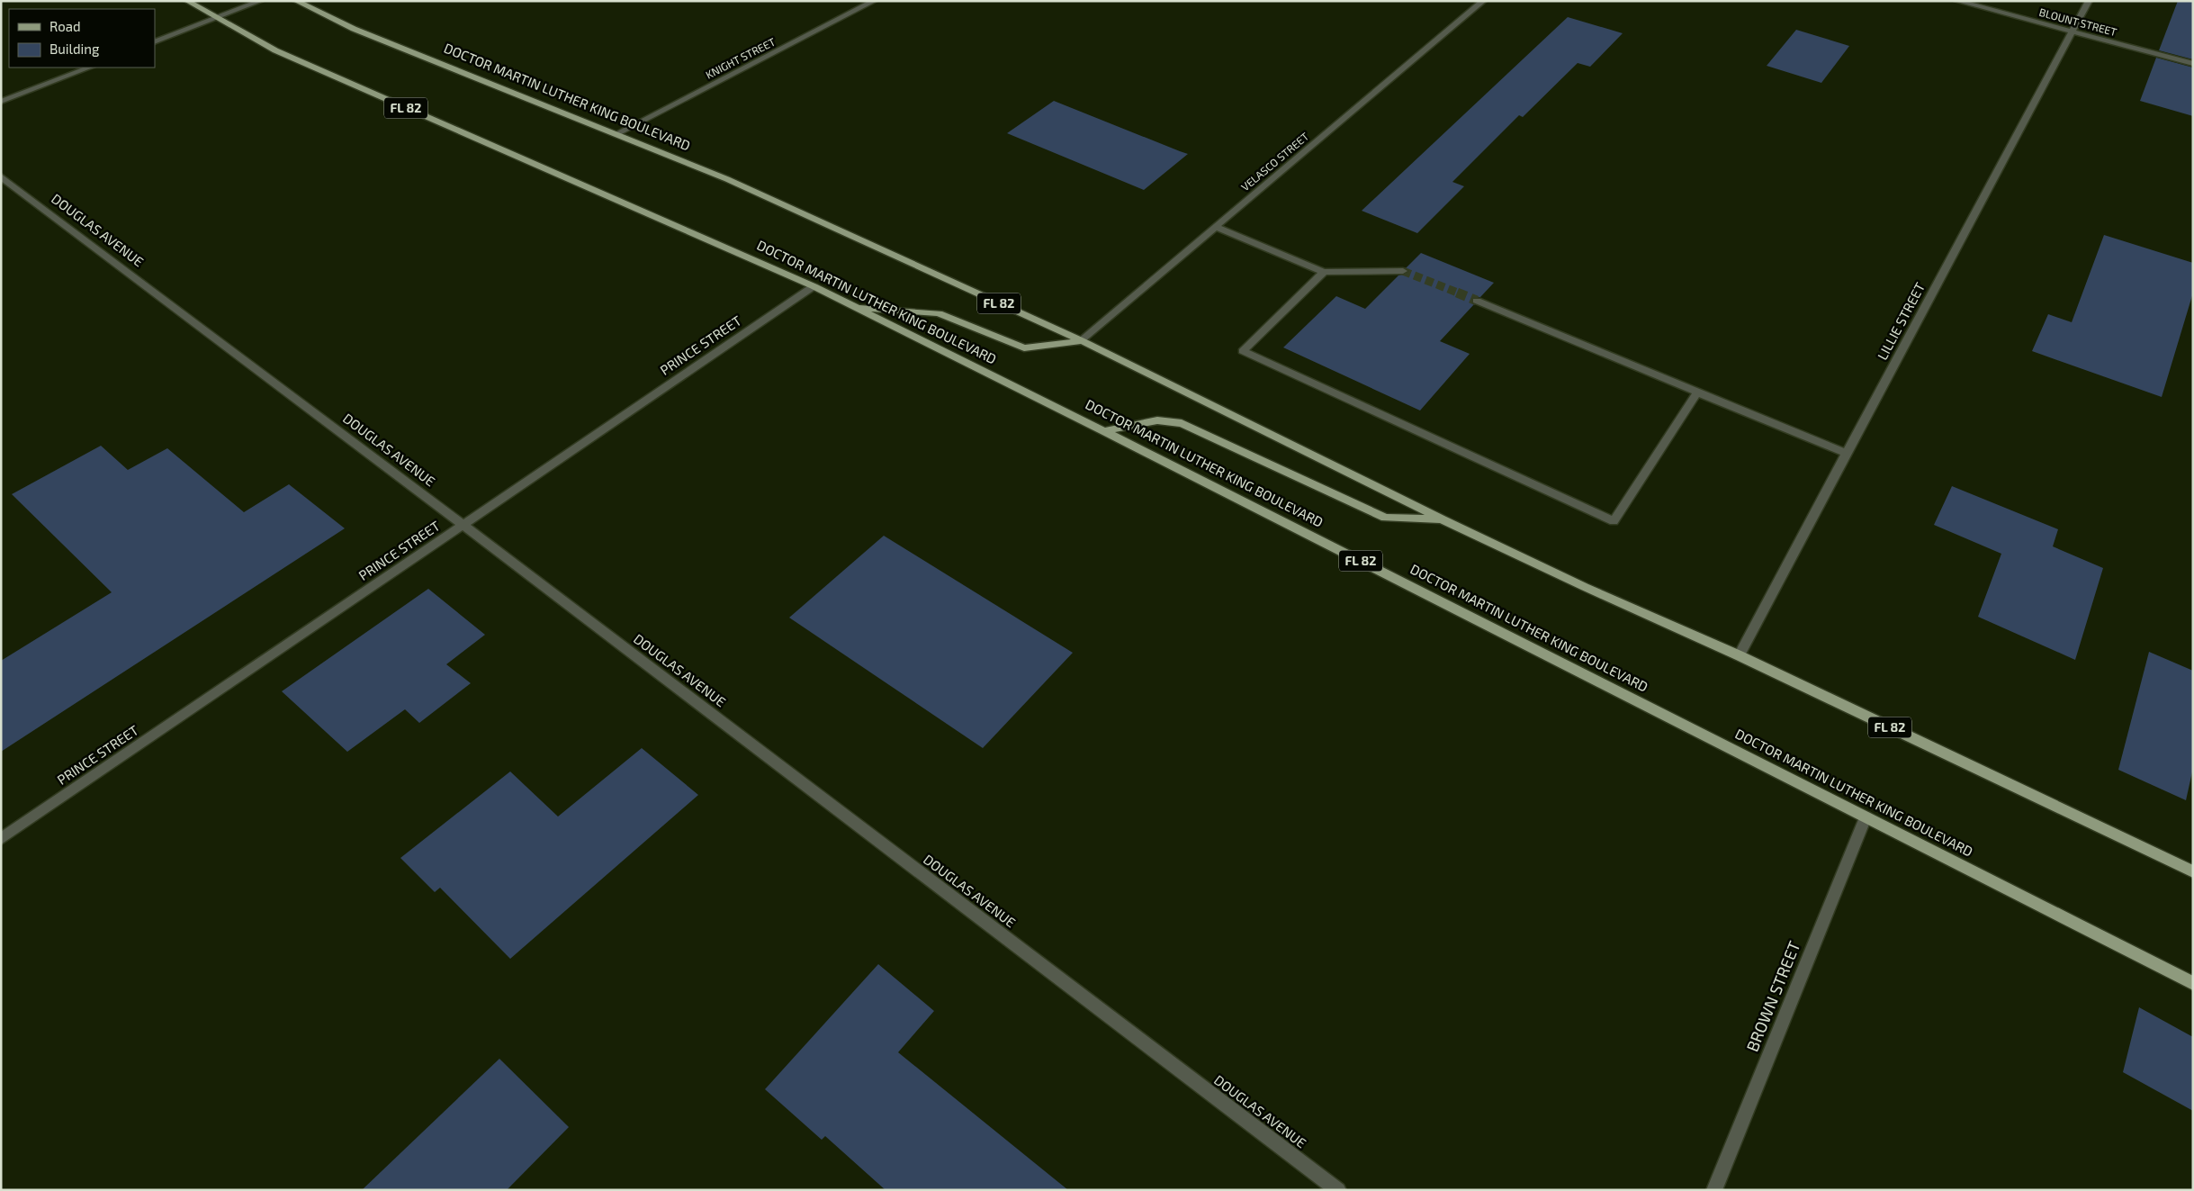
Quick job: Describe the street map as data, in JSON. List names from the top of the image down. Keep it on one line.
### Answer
{"streets":{"main road":["DOCTOR MARTIN LUTHER KING BOULEVARD","FL 82"],"street":["BLOUNT STREET","KNIGHT STREET","VELASCO STREET","DOUGLAS AVENUE","LILLIE STREET","PRINCE STREET","BROWN STREET"]},"crossings":[["BLOUNT STREET","LILLIE STREET"],["KNIGHT STREET","DOCTOR MARTIN LUTHER KING BOULEVARD"],["DOCTOR MARTIN LUTHER KING BOULEVARD","VELASCO STREET"],["DOCTOR MARTIN LUTHER KING BOULEVARD","LILLIE STREET"],["DOCTOR MARTIN LUTHER KING BOULEVARD","PRINCE STREET"],["DOCTOR MARTIN LUTHER KING BOULEVARD","BROWN STREET"],["DOUGLAS AVENUE","PRINCE STREET"]],"legend":["Road","Building"]}
